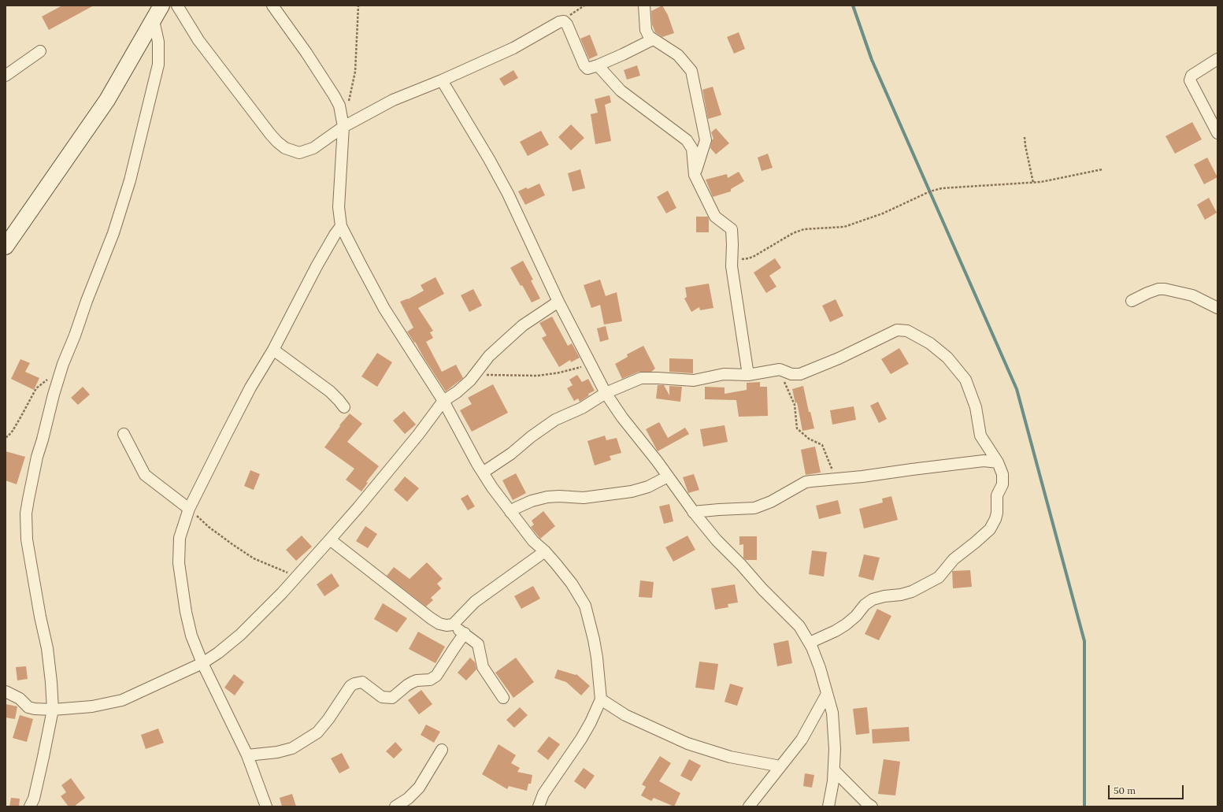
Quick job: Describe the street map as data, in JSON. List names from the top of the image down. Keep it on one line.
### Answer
{"scale_bar":"50 m"}
